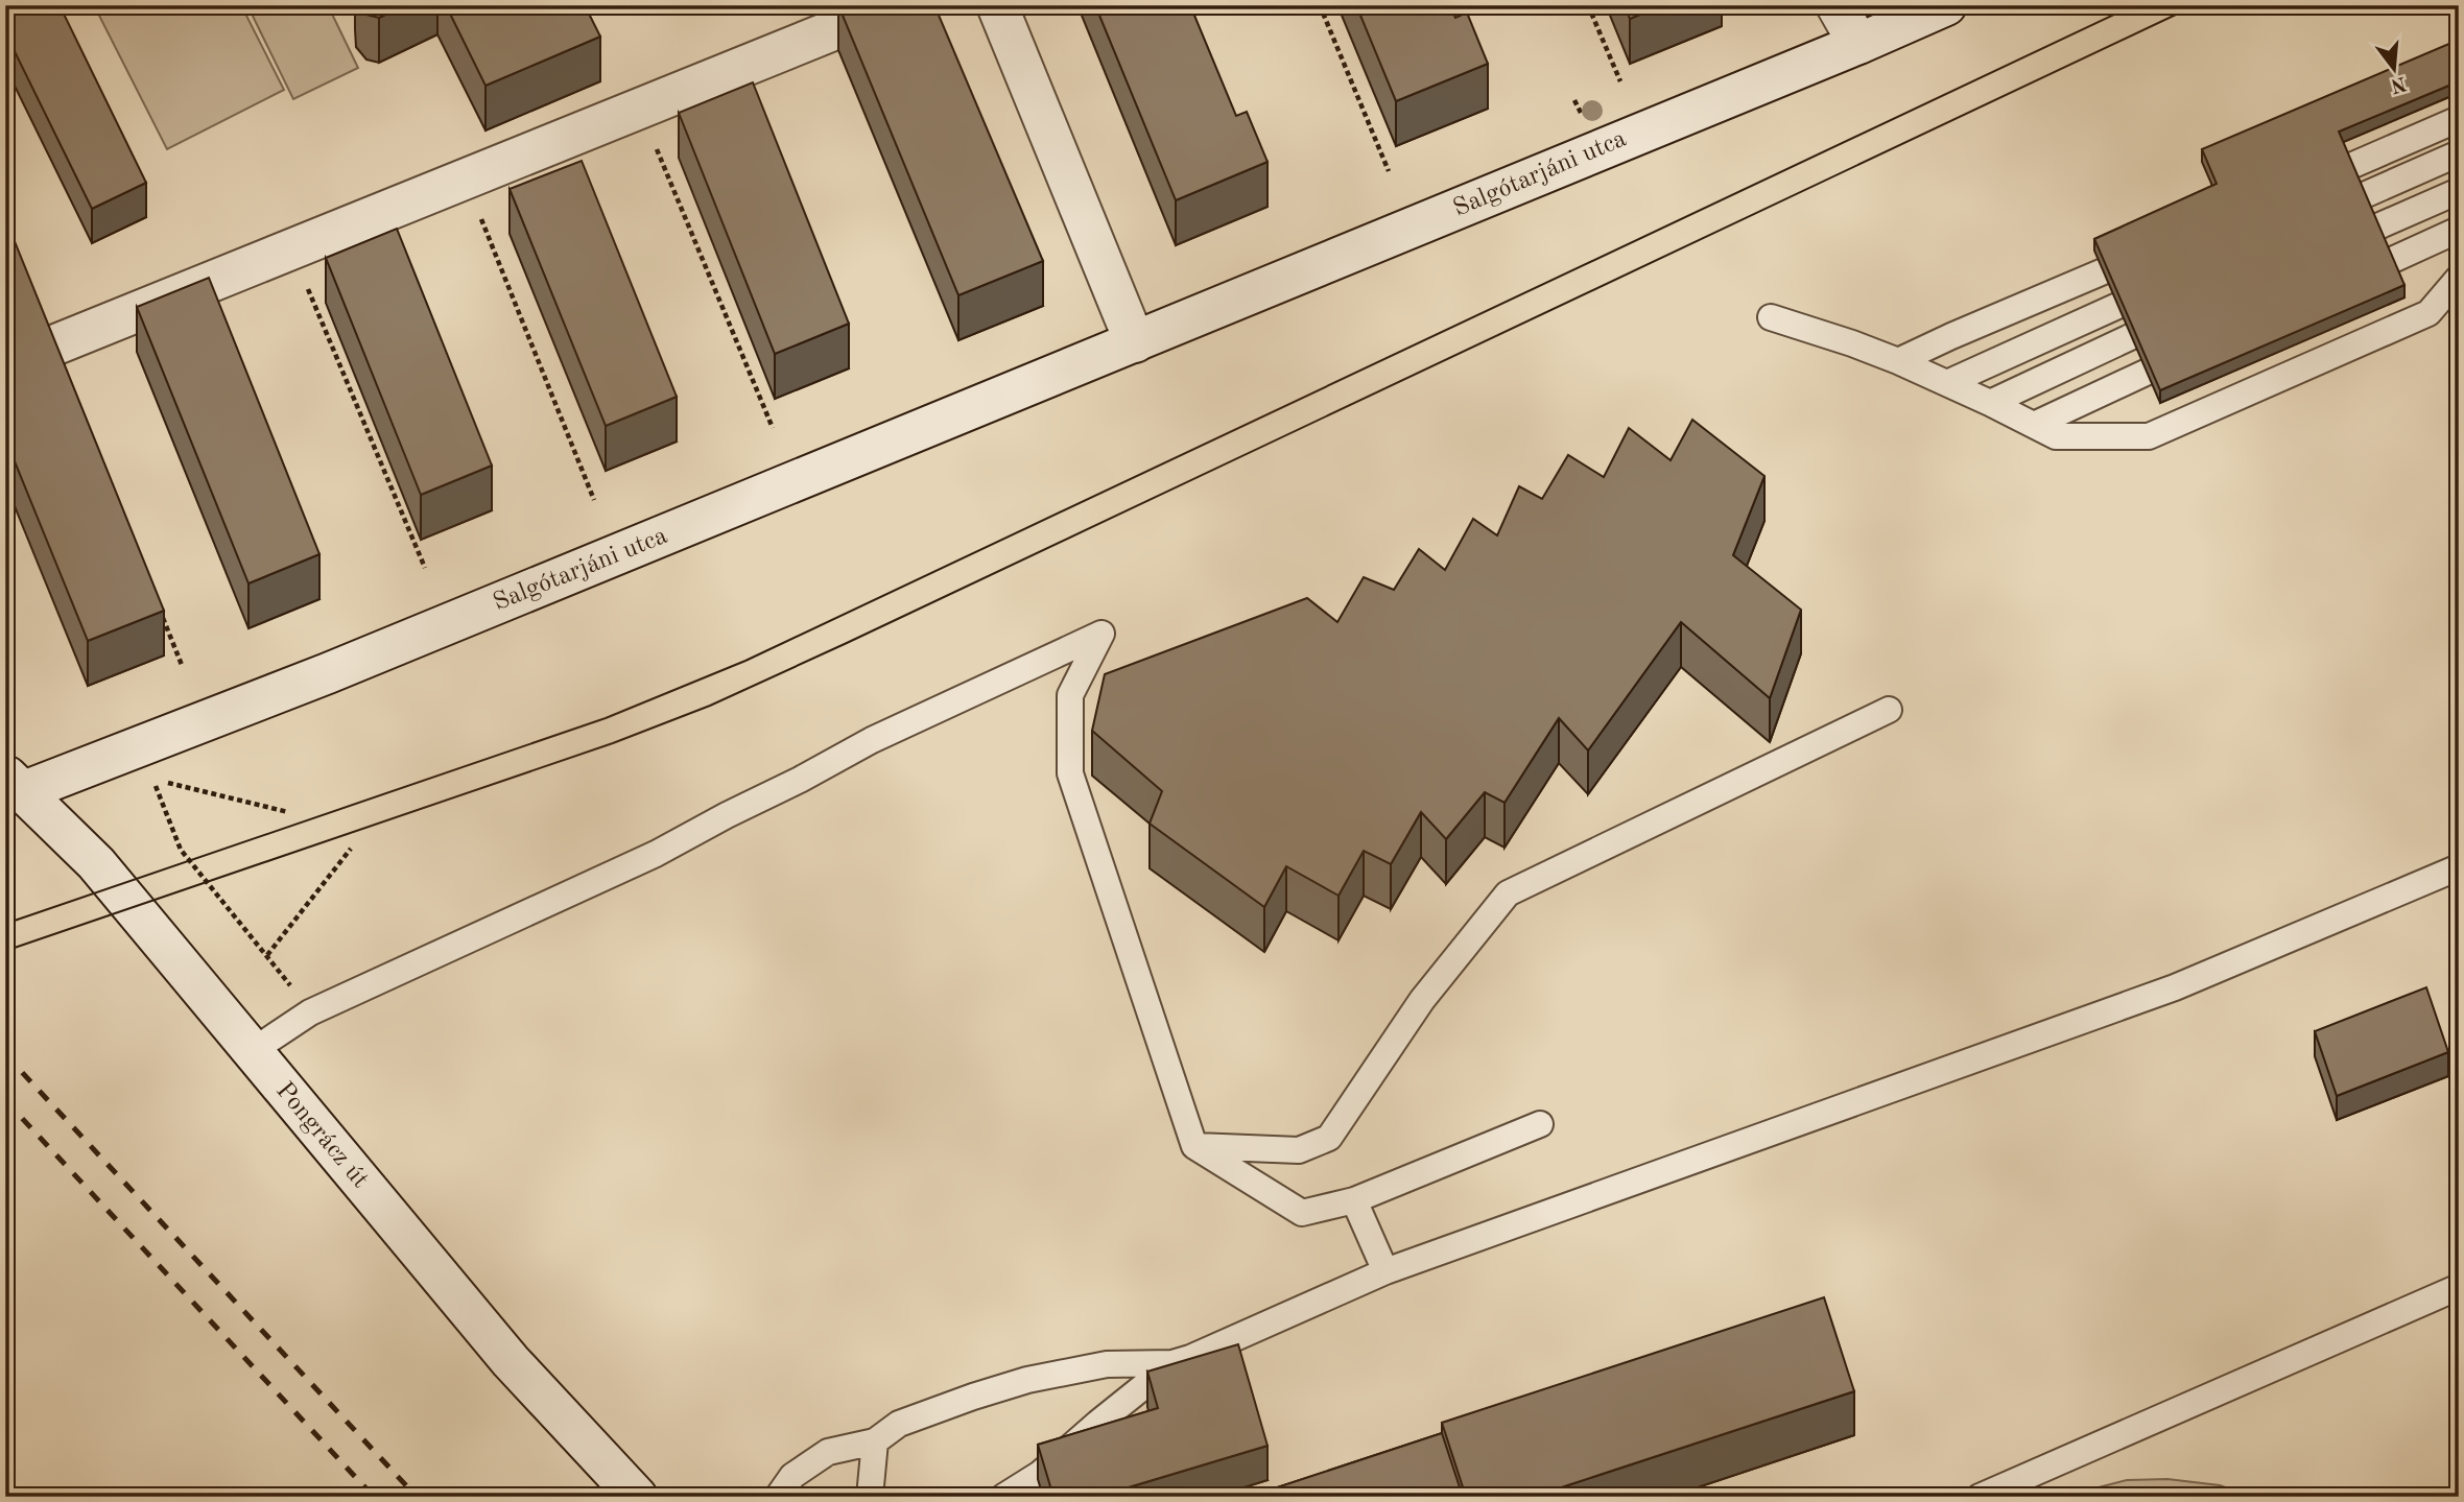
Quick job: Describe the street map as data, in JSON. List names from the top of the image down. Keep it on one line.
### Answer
{"streets":{"street":["Salgótarjáni utca","Pongrácz út"]},"crossings":[["Salgótarjáni utca","Pongrácz út"]],"north":"bottom"}
